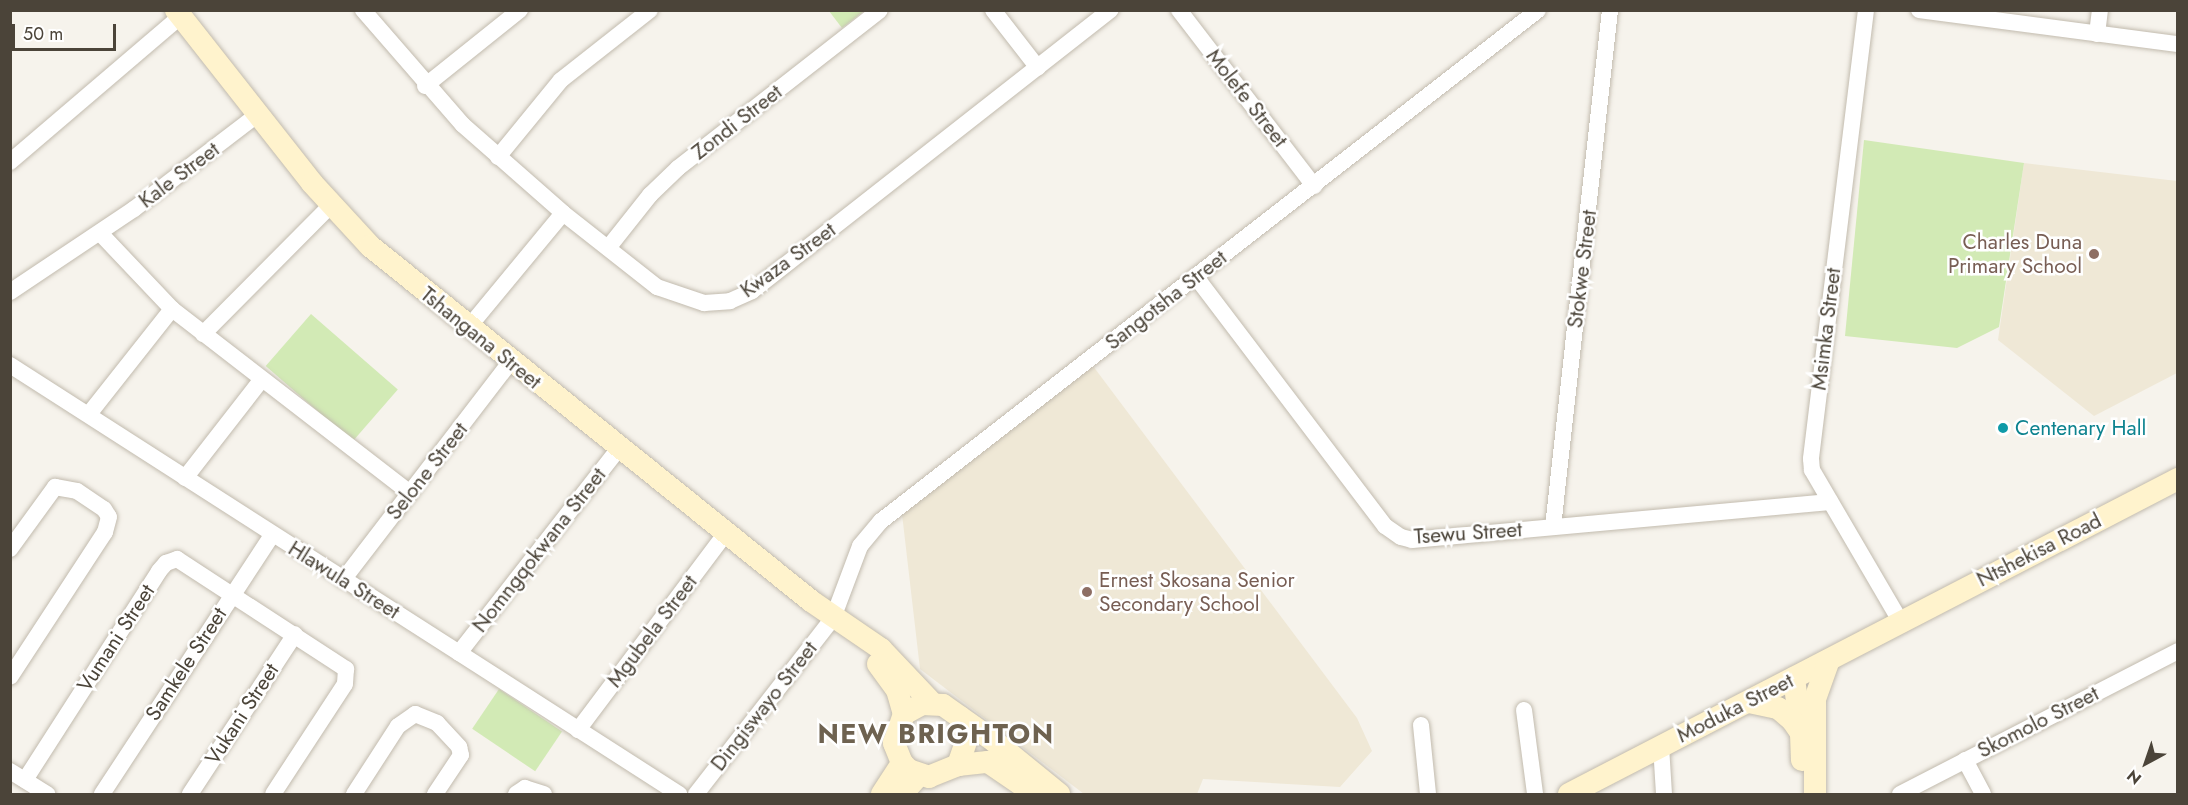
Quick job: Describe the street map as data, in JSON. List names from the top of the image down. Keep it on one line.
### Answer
{"streets":{"street":["Molefe Street","Zondi Street","Kale Street","Kwaza Street","Stokwe Street","Sangotsha Street","Msimka Street","Tshangana Street","Selone Street","Tsewu Street","Nomngqokwana Street","Ntshekisa Road","Hlawula Street","Mgubela Street","Vumani Street","Samkele Street","Dingiswayo Street","Moduka Street","Vukani Street","Skomolo Street"]},"crossings":[["Molefe Street","Sangotsha Street"],["Zondi Street","Kwaza Street"],["Kale Street","Tshangana Street"],["Stokwe Street","Tsewu Street"],["Sangotsha Street","Tshangana Street"],["Sangotsha Street","Tsewu Street"],["Sangotsha Street","Dingiswayo Street"],["Msimka Street","Tsewu Street"],["Msimka Street","Ntshekisa Road"],["Msimka Street","Moduka Street"],["Tshangana Street","Selone Street"],["Tshangana Street","Nomngqokwana Street"],["Tshangana Street","Mgubela Street"],["Tshangana Street","Dingiswayo Street"],["Selone Street","Hlawula Street"],["Nomngqokwana Street","Hlawula Street"],["Ntshekisa Road","Moduka Street"],["Hlawula Street","Mgubela Street"],["Hlawula Street","Samkele Street"],["Vumani Street","Samkele Street"]],"districts":["NEW BRIGHTON"],"places":["Charles Duna Primary School","Centenary Hall","Ernest Skosana Senior Secondary School"],"scale_bar":"50 m","north":"bottom left"}
